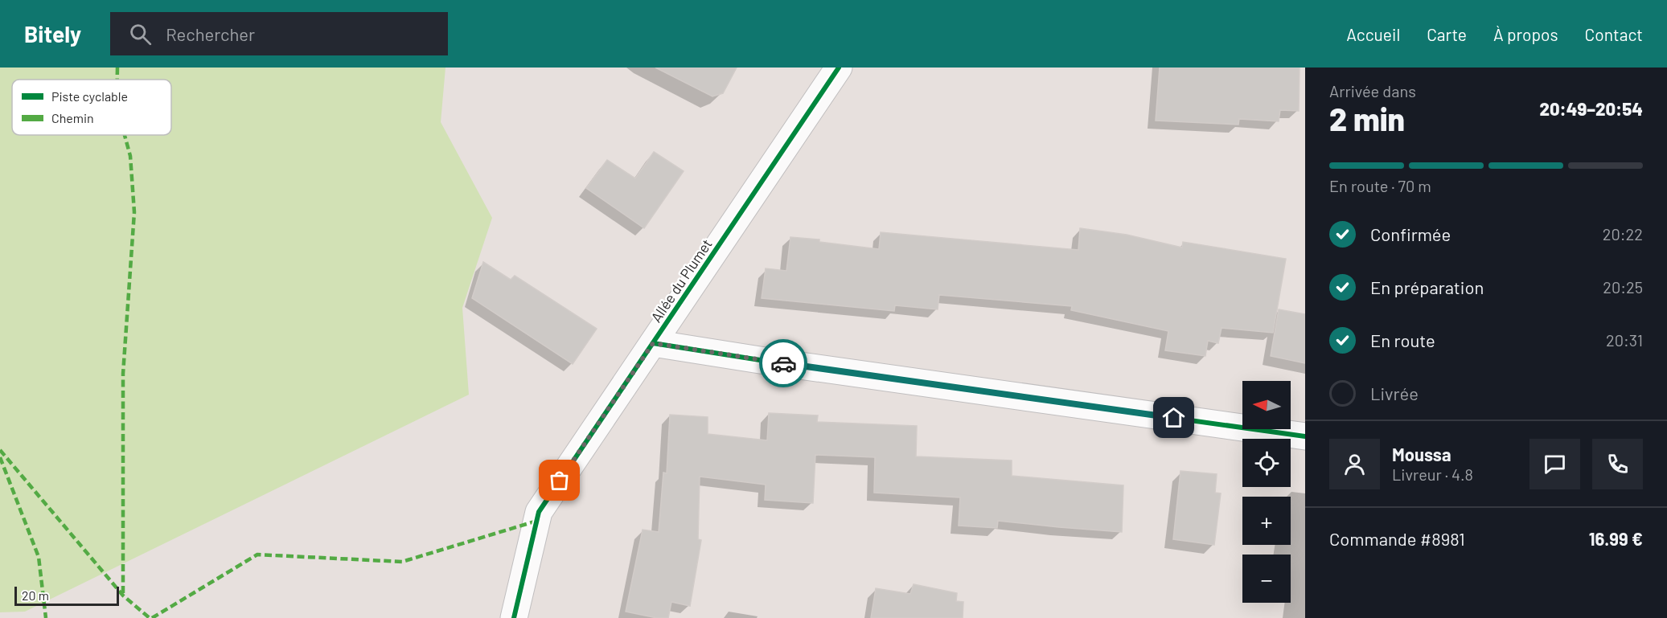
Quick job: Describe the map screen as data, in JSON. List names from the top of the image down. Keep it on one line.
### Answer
{"streets":{"street":["Allée du Plumet"]},"legend":["Piste cyclable","Chemin"],"scale_bar":"20 m","north":"left","page":{"header":"Bitely","search":"Rechercher","nav":["Accueil","Carte","À propos","Contact"],"heading":["2 min","Arrivée dans","20:49–20:54"],"panel":["Moussa","Livreur · 4.8","Commande #8981","16.99 €"],"bar":"En route · 70 m","list":[["Confirmée","20:22"],["En préparation","20:25"],["En route","20:31"],"Livrée"],"map_buttons":["+","−"],"scale":"20 m"}}
